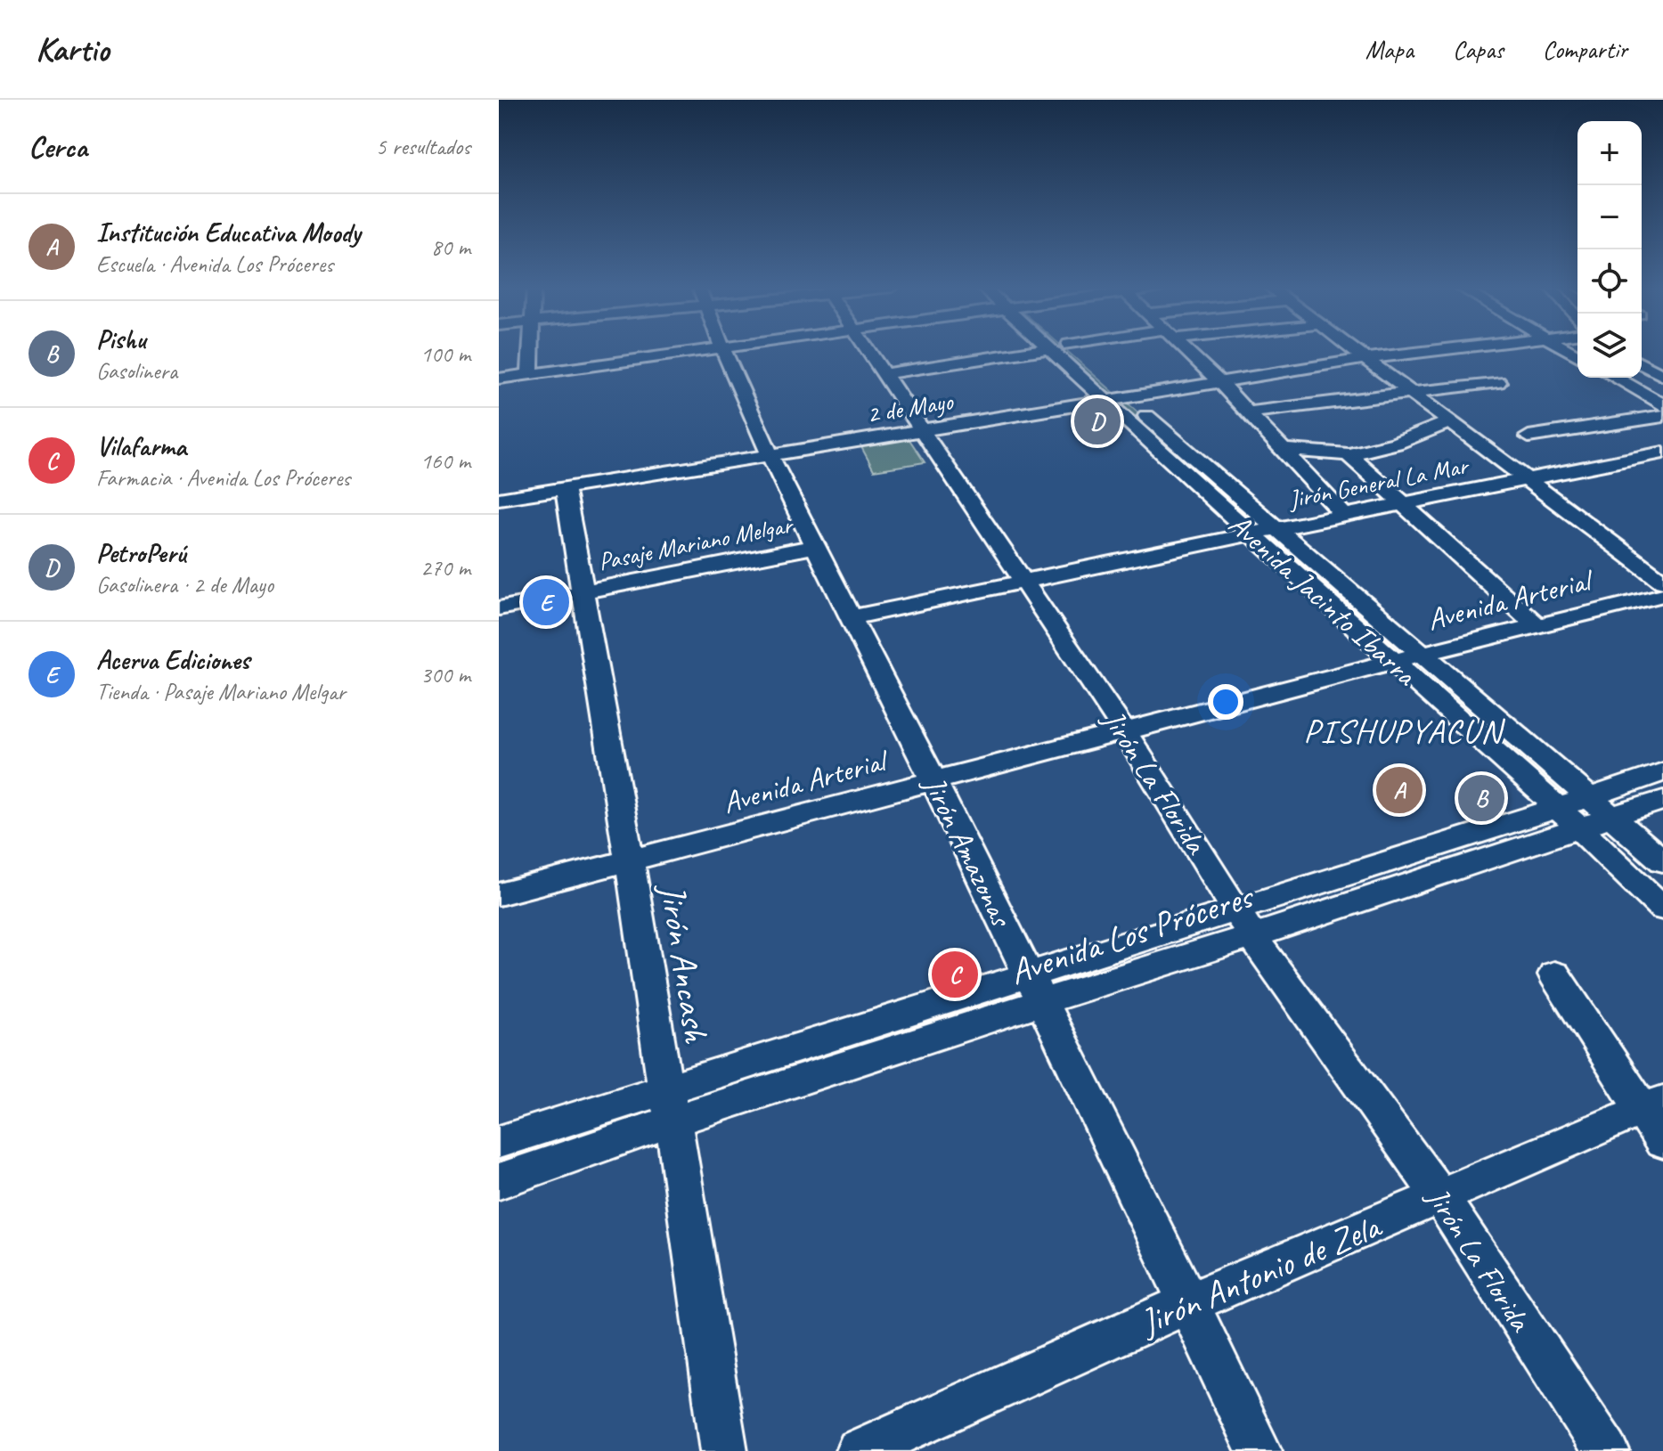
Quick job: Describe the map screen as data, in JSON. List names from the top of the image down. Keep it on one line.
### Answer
{"streets":{"street":["2 de Mayo","Jirón General La Mar","Pasaje Mariano Melgar","Avenida Jacinto Ibarra","Avenida Arterial","Jirón La Florida","Jirón Amazonas","Avenida Los Próceres","Jirón Ancash","Jirón Antonio de Zela"]},"crossings":[["2 de Mayo","Avenida Jacinto Ibarra"],["2 de Mayo","Jirón La Florida"],["2 de Mayo","Jirón Amazonas"],["2 de Mayo","Jirón Ancash"],["Jirón General La Mar","Avenida Jacinto Ibarra"],["Jirón General La Mar","Jirón La Florida"],["Jirón General La Mar","Jirón Amazonas"],["Pasaje Mariano Melgar","Jirón Amazonas"],["Pasaje Mariano Melgar","Jirón Ancash"],["Avenida Jacinto Ibarra","Avenida Arterial"],["Avenida Jacinto Ibarra","Avenida Los Próceres"],["Avenida Arterial","Jirón La Florida"],["Avenida Arterial","Jirón Amazonas"],["Avenida Arterial","Jirón Ancash"],["Jirón La Florida","Avenida Los Próceres"],["Jirón La Florida","Jirón Antonio de Zela"],["Jirón Amazonas","Avenida Los Próceres"],["Jirón Amazonas","Jirón Antonio de Zela"],["Avenida Los Próceres","Jirón Ancash"]],"districts":["PISHUPYACUN"],"page":{"header":"Kartio","nav":["Mapa","Capas","Compartir"],"heading":["Cerca","5 resultados"],"map_buttons":["+","−"],"list":[{"mark":"A","name":"Institución Educativa Moody","note":"Escuela · Avenida Los Próceres","value":"80 m"},{"mark":"B","name":"Pishu","note":"Gasolinera","value":"100 m"},{"mark":"C","name":"Vilafarma","note":"Farmacia · Avenida Los Próceres","value":"160 m"},{"mark":"D","name":"PetroPerú","note":"Gasolinera · 2 de Mayo","value":"270 m"},{"mark":"E","name":"Acerva Ediciones","note":"Tienda · Pasaje Mariano Melgar","value":"300 m"}],"pins":["D","E","A","B","C"]}}
